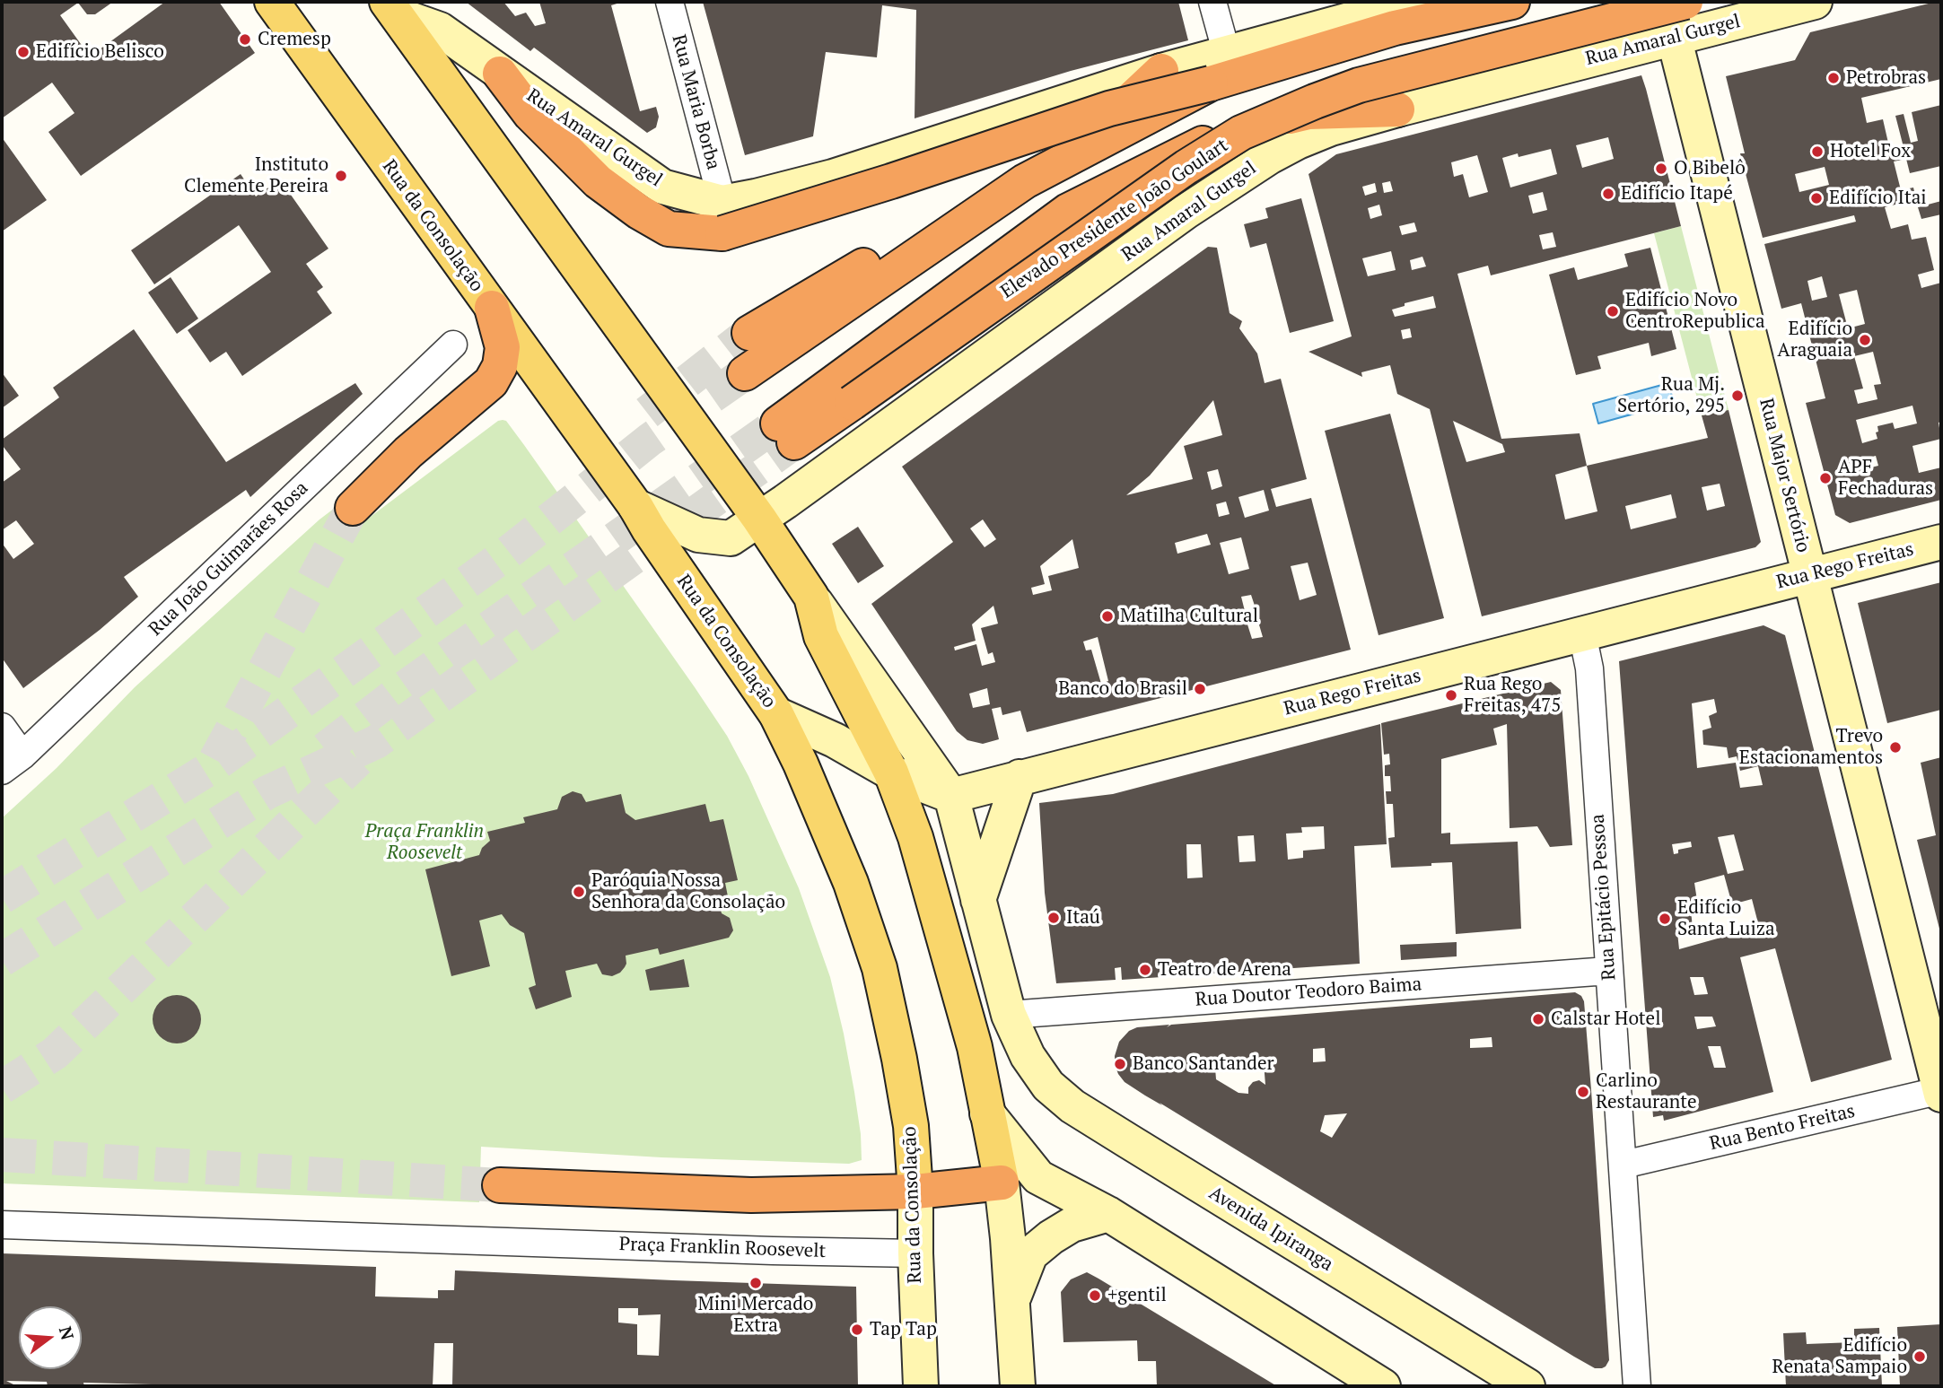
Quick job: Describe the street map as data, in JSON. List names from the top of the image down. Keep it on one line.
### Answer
{"streets":{"highway":["Elevado Presidente João Goulart"],"main road":["Rua Amaral Gurgel","Rua da Consolação","Rua Major Sertório","Rua Rego Freitas","Avenida Ipiranga"],"street":["Rua Maria Borba","Rua João Guimarães Rosa","Rua Epitácio Pessoa","Rua Doutor Teodoro Baima","Rua Bento Freitas","Praça Franklin Roosevelt"]},"crossings":[["Rua Amaral Gurgel","Elevado Presidente João Goulart"],["Rua Amaral Gurgel","Rua da Consolação"],["Rua Amaral Gurgel","Rua Major Sertório"],["Rua da Consolação","Praça Franklin Roosevelt"],["Rua Major Sertório","Rua Rego Freitas"],["Rua Major Sertório","Rua Bento Freitas"],["Rua Rego Freitas","Rua Epitácio Pessoa"],["Rua Epitácio Pessoa","Rua Doutor Teodoro Baima"],["Rua Epitácio Pessoa","Rua Bento Freitas"],["Rua Doutor Teodoro Baima","Avenida Ipiranga"]],"parks":["Praça Franklin Roosevelt"],"places":["Cremesp","Edifício Belisco","Petrobras","Hotel Fox","O Bibelô","Instituto Clemente Pereira","Edifício Itapé","Edifício Itai","Edifício Novo CentroRepublica","Edifício Araguaia","Rua Mj. Sertório, 295","APF Fechaduras","Matilha Cultural","Banco do Brasil","Rua Rego Freitas, 475","Trevo Estacionamentos","Paróquia Nossa Senhora da Consolação","Itaú","Edifício Santa Luiza","Teatro de Arena","Calstar Hotel","Banco Santander","Carlino Restaurante","Mini Mercado Extra","+gentil","Tap Tap","Edifício Renata Sampaio"],"north":"right"}
